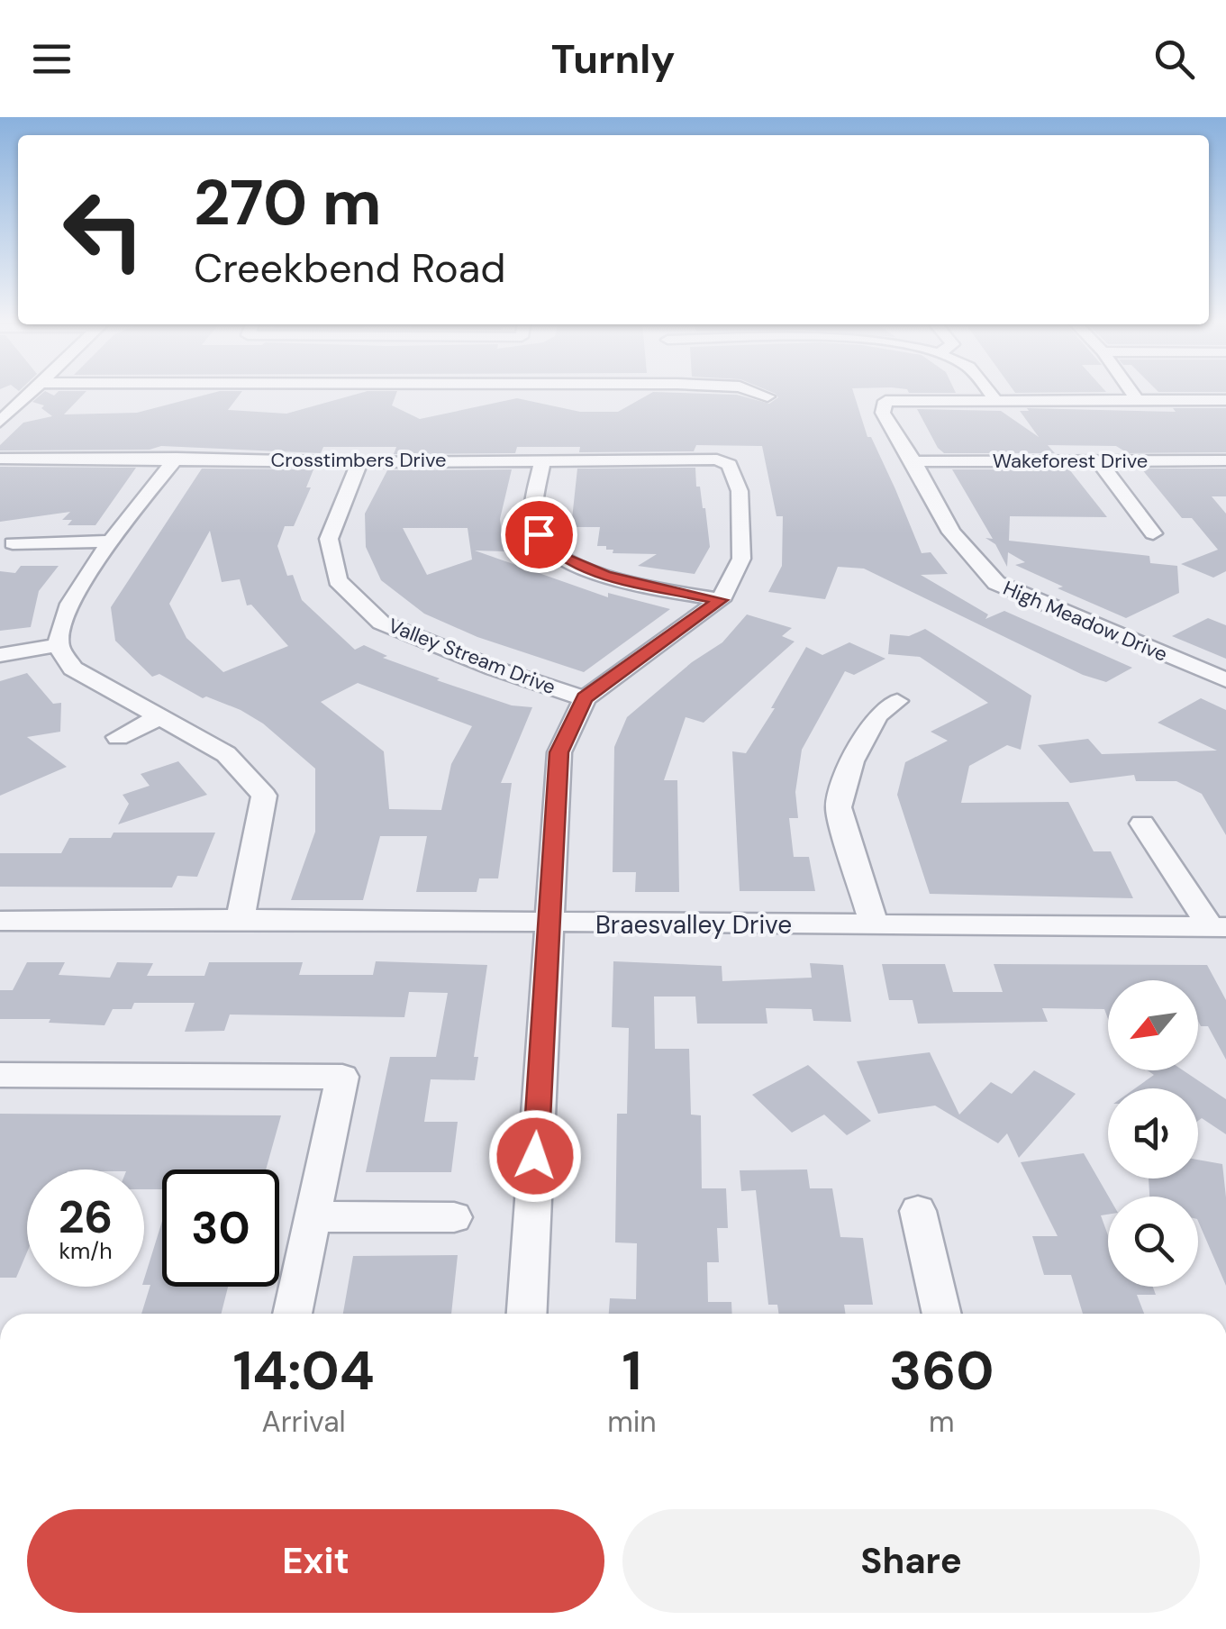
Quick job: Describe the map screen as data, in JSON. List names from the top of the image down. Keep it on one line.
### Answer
{"streets":{"street":["Crosstimbers Drive","Wakeforest Drive","High Meadow Drive","Valley Stream Drive","Braesvalley Drive"]},"crossings":[["Crosstimbers Drive","Valley Stream Drive"],["Wakeforest Drive","High Meadow Drive"]],"north":"bottom left","page":{"header":"Turnly","turn":["270 m","Creekbend Road"],"speed":"26 km/h","limit":"30","eta":["14:04","Arrival","1","min","360","m"],"buttons":["Exit","Share"]}}
